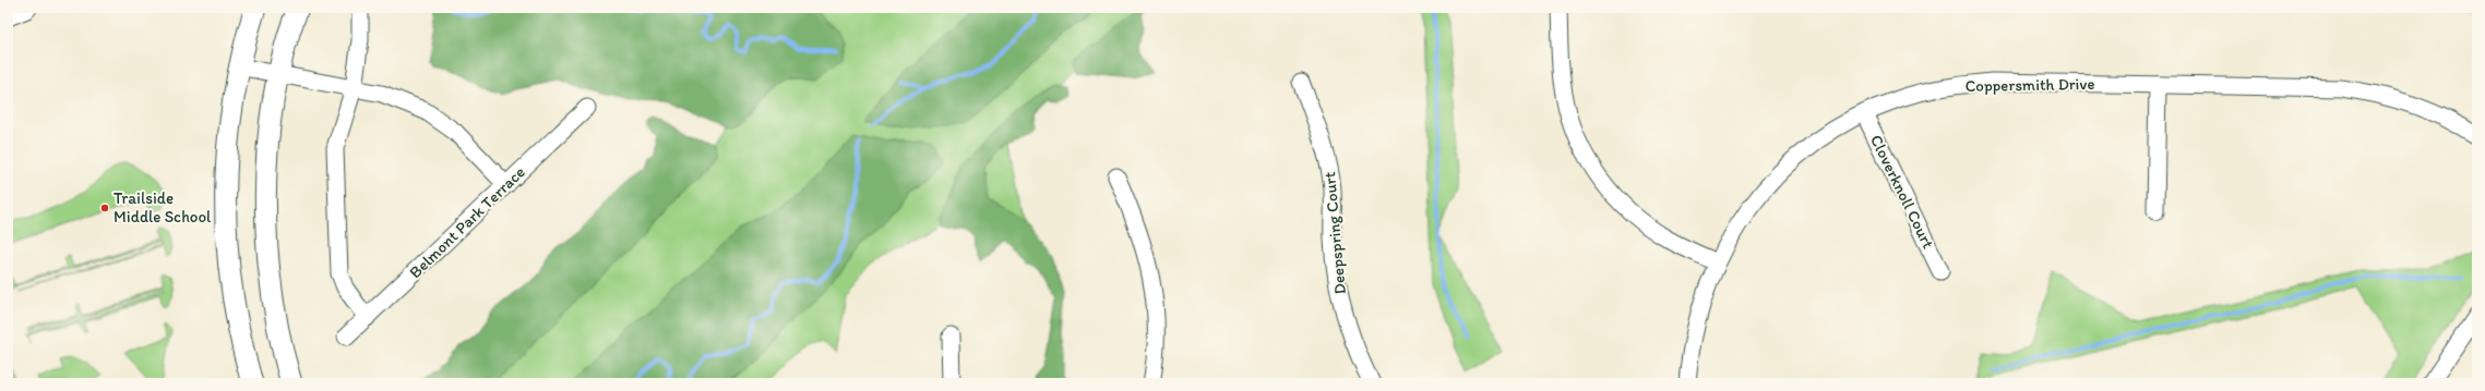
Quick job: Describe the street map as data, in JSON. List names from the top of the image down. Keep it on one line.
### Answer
{"streets":{"street":["Coppersmith Drive","Cloverknoll Court","Belmont Park Terrace","Deepspring Court"]},"crossings":[["Coppersmith Drive","Cloverknoll Court"]],"places":["Trailside Middle School"]}
